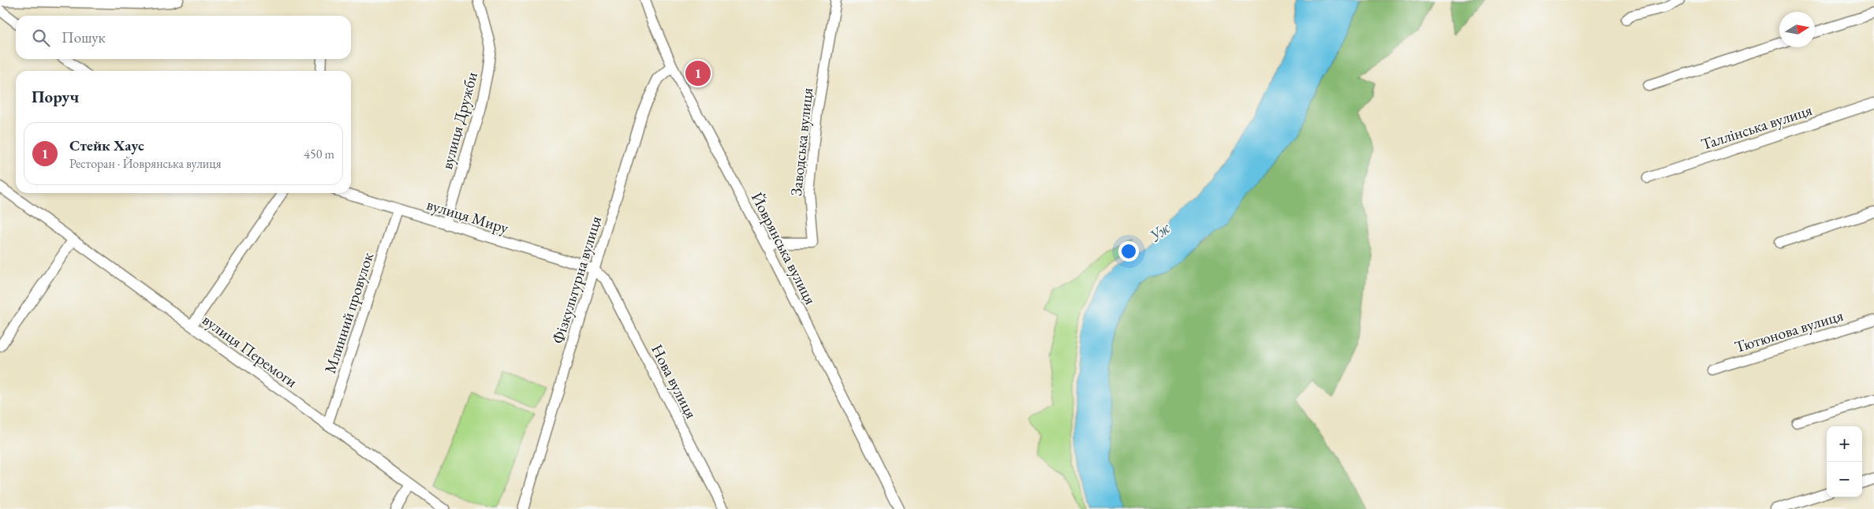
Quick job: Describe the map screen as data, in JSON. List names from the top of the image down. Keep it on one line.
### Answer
{"streets":{"street":["вулиця Дружби","Таллінська вулиця","Заводська вулиця","вулиця Миру","Йоврянська вулиця","Фізкультурна вулиця","Млинний провулок","Тютюнова вулиця","вулиця Перемоги","Нова вулиця"]},"crossings":[["вулиця Дружби","вулиця Миру"],["Заводська вулиця","Йоврянська вулиця"],["вулиця Миру","Фізкультурна вулиця"],["вулиця Миру","Млинний провулок"],["вулиця Миру","Нова вулиця"],["Йоврянська вулиця","Фізкультурна вулиця"],["Фізкультурна вулиця","Нова вулиця"],["Млинний провулок","вулиця Перемоги"]],"water":["Уж"],"north":"right","page":{"search":"Пошук","pins":"1","heading":"Поруч","list":[{"mark":"1","name":"Стейк Хаус","note":"Ресторан · Йоврянська вулиця","value":"450 m"}],"map_buttons":["+","−"]}}
